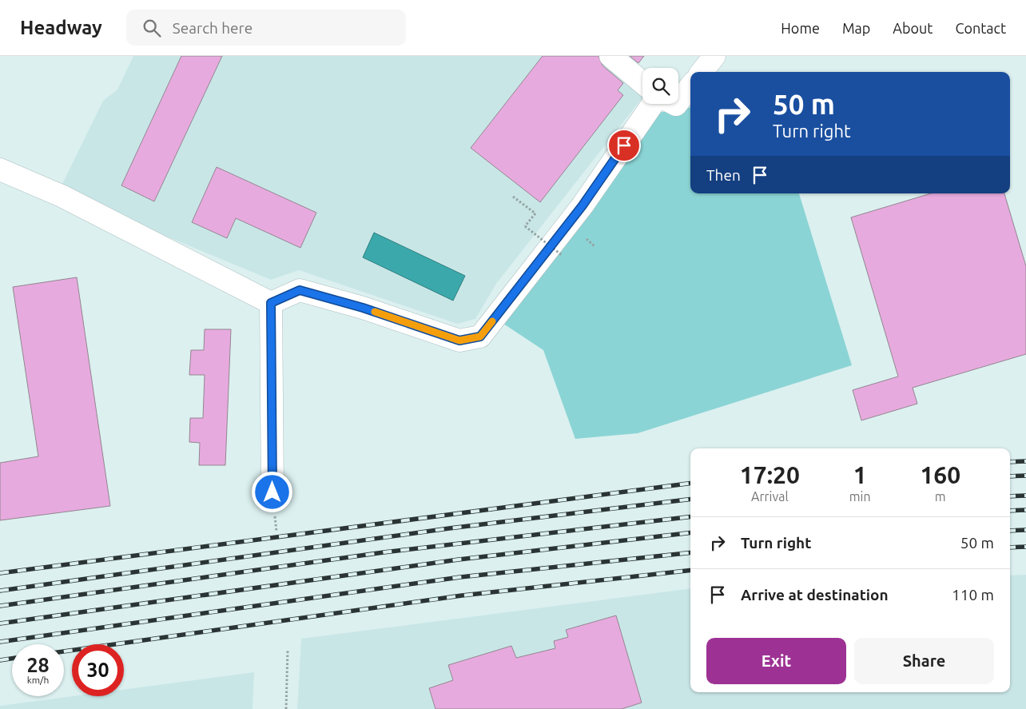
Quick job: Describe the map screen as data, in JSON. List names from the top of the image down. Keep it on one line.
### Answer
{"page":{"header":"Headway","search":"Search here","nav":["Home","Map","About","Contact"],"turn":["50 m","Turn right"],"then":"Then","eta":["17:20","Arrival","1","min","160","m"],"list":[{"name":"Turn right","value":"50 m"},{"name":"Arrive at destination","value":"110 m"}],"buttons":["Exit","Share"],"speed":"28 km/h","limit":"30"}}
